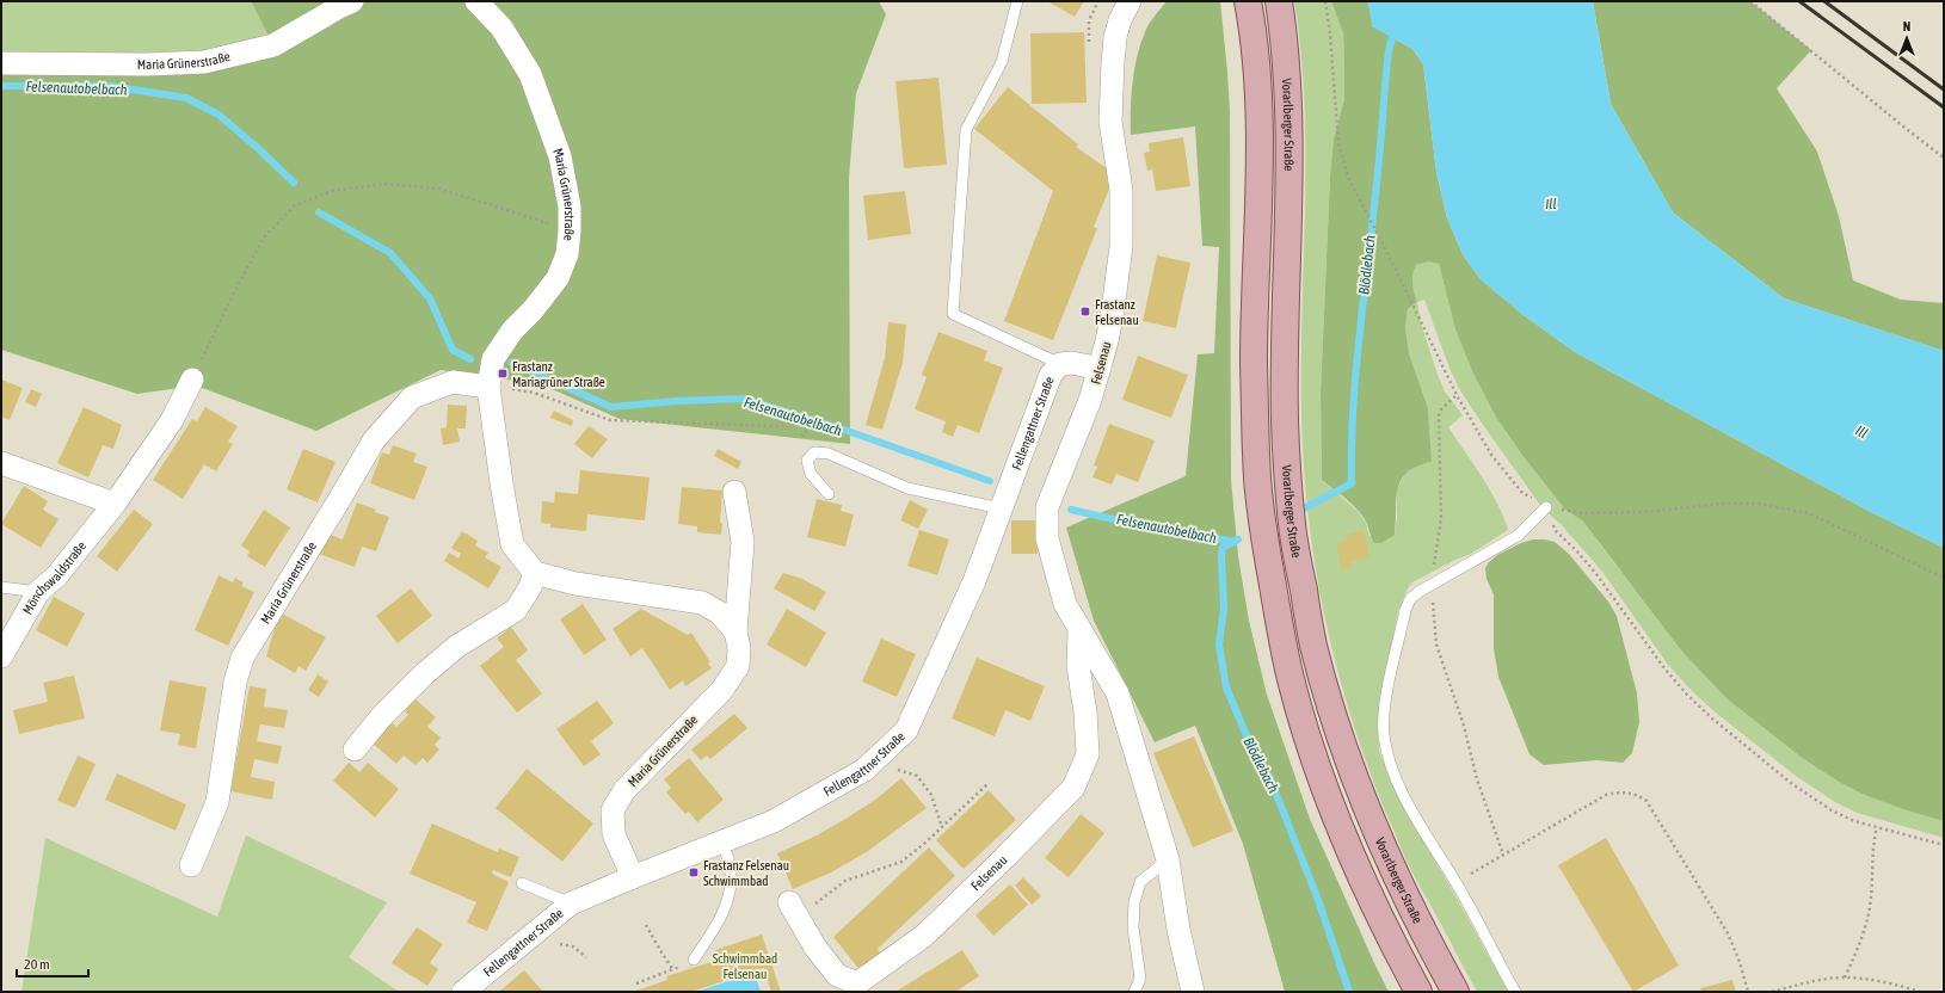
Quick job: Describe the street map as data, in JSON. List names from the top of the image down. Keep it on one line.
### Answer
{"streets":{"main road":["Vorarlberger Straße"],"street":["Maria Grünerstraße","Felsenau","Fellengattner Straße","Mönchswaldstraße"]},"crossings":[["Maria Grünerstraße","Fellengattner Straße"],["Felsenau","Fellengattner Straße"]],"water":["Felsenautobelbach","Ill","Blödlebach"],"parks":["Schwimmbad Felsenau"],"places":{"transit":["Frastanz Felsenau","Frastanz Mariagrüner Straße","Frastanz Felsenau Schwimmbad"]},"scale_bar":"20 m","north":"top"}
